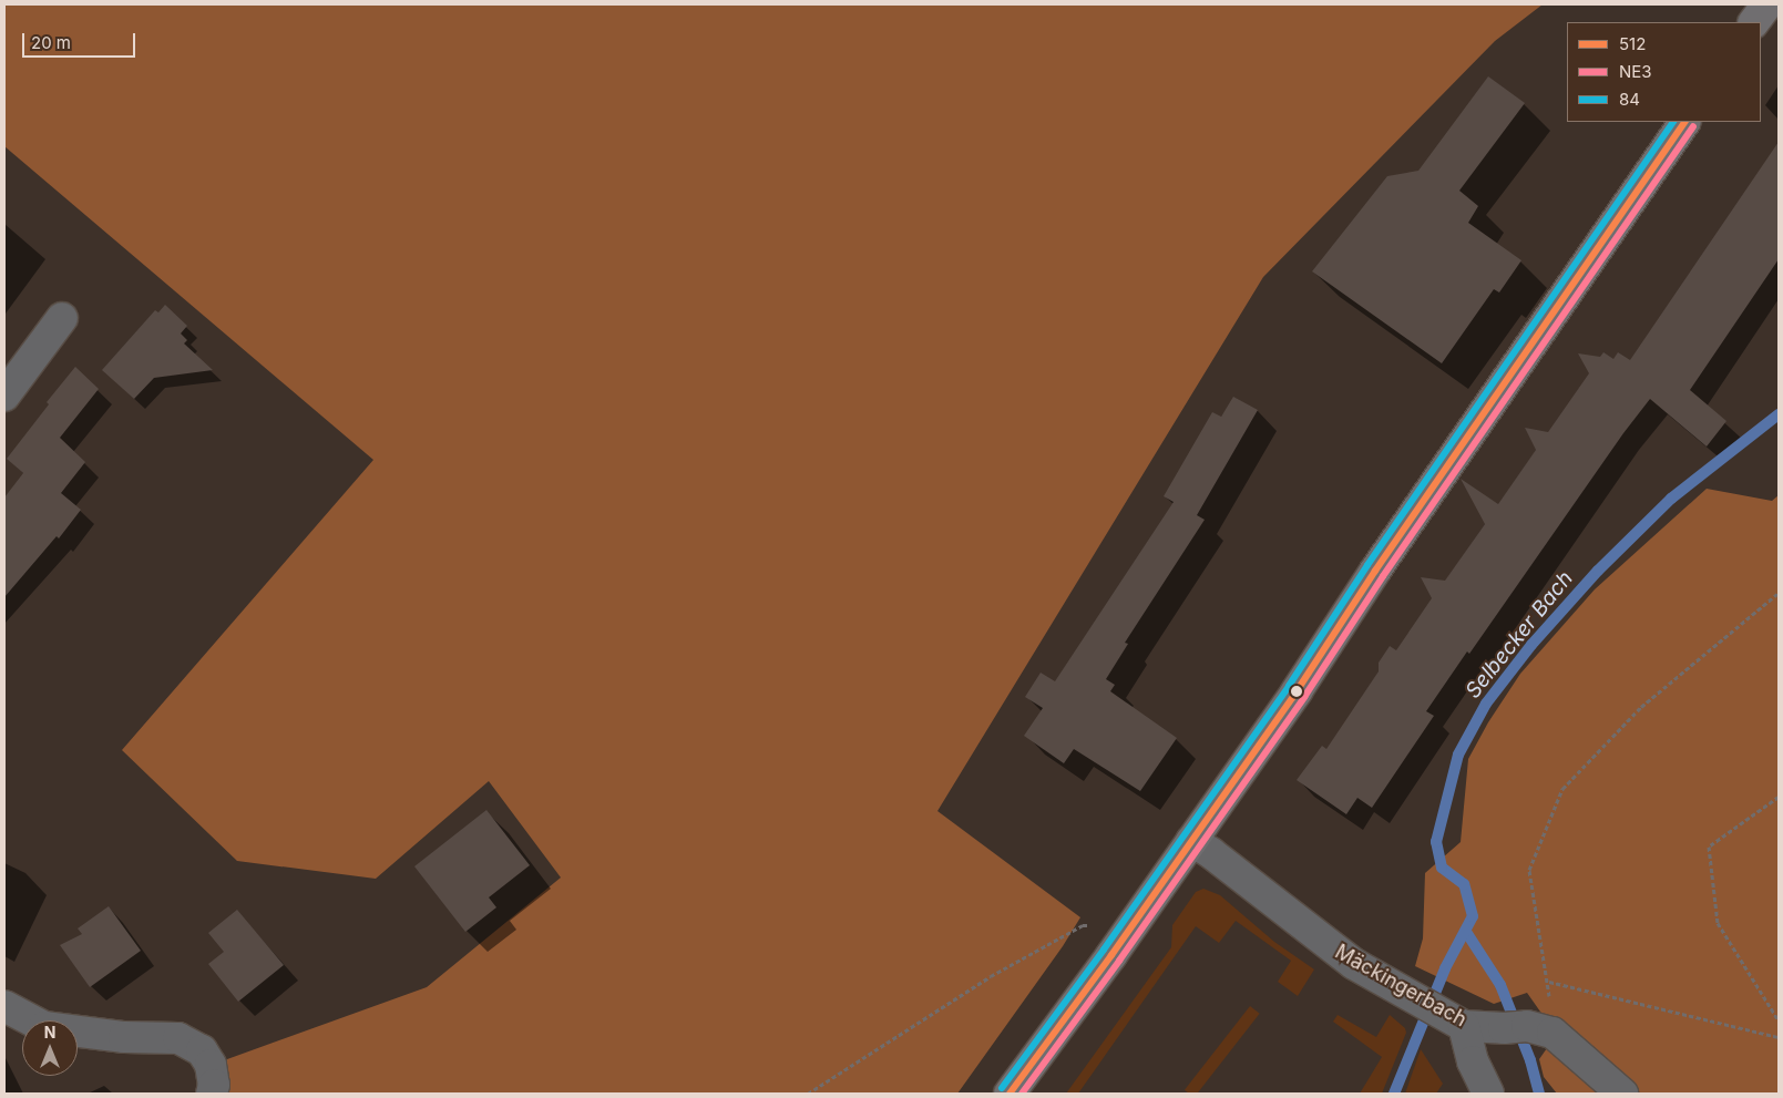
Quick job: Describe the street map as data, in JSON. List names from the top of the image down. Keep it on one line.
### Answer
{"streets":{"street":["Mäckingerbach"]},"water":["Selbecker Bach"],"lines":["transit line 512","transit line 84","transit line NE3"],"legend":["512","NE3","84"],"scale_bar":"20 m","north":"top"}
